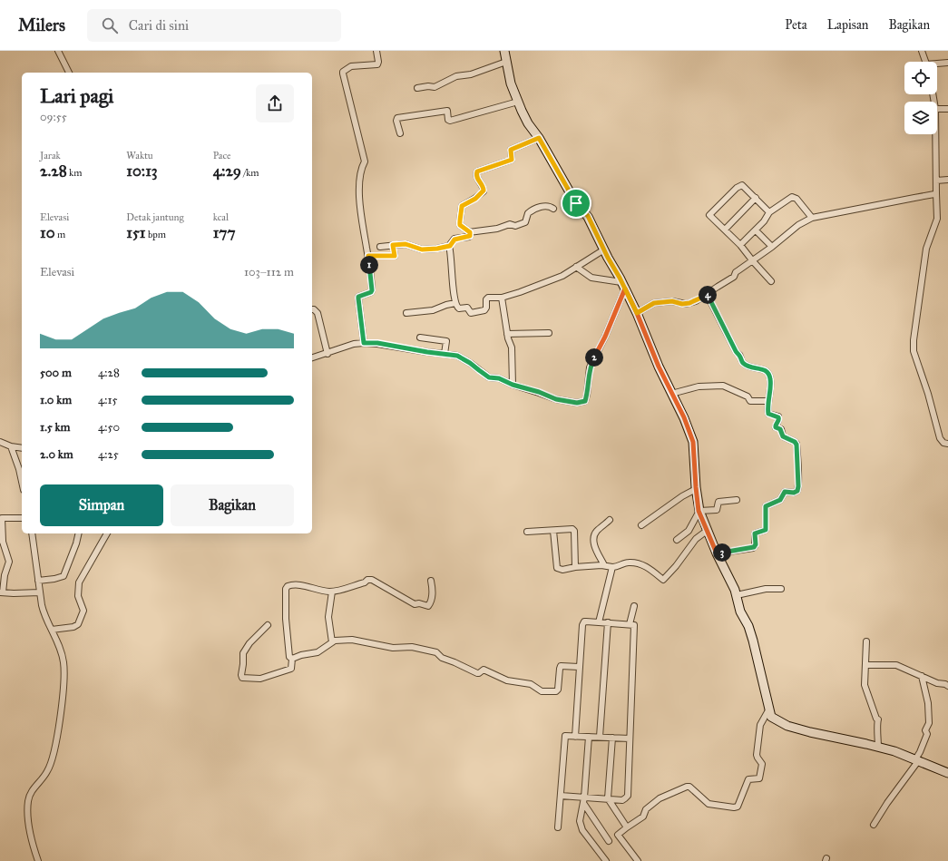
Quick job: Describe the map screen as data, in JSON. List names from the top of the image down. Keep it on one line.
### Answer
{"page":{"header":"Milers","search":"Cari di sini","nav":["Peta","Lapisan","Bagikan"],"heading":["Lari pagi","09:55"],"stats":[["Jarak","2.28 km"],["Waktu","10:13"],["Pace","4:29 /km"],["Elevasi","10 m"],["Detak jantung","151 bpm"],["kcal","177"]],"pins":["1","4","2","3"],"chart":["Elevasi","103–112 m"],"list":[{"name":"500 m","note":"4:28"},{"name":"1.0 km","note":"4:15"},{"name":"1.5 km","note":"4:50"},{"name":"2.0 km","note":"4:25"}],"buttons":["Simpan","Bagikan"]}}
